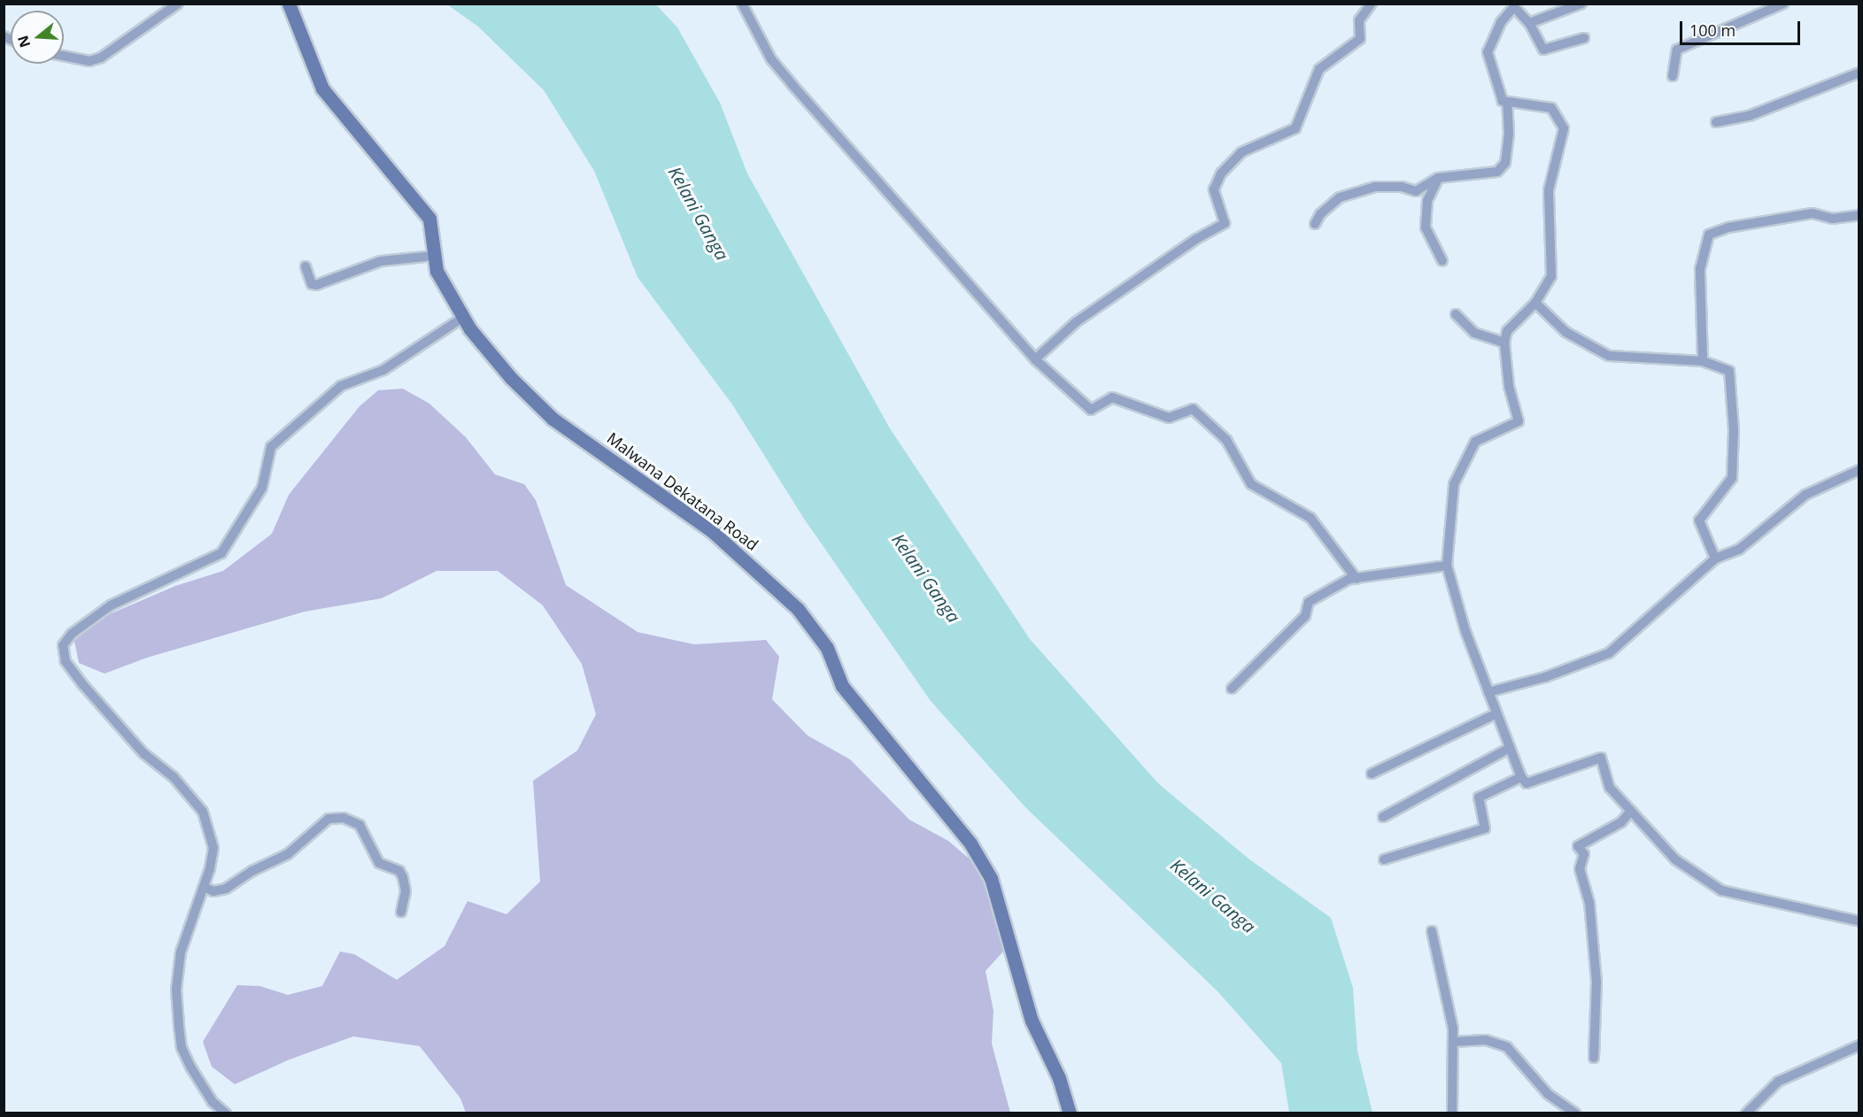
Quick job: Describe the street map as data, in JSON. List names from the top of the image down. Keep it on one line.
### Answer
{"streets":{"main road":["Malwana Dekatana Road"]},"water":["Kelani Ganga"],"scale_bar":"100 m","north":"left"}
